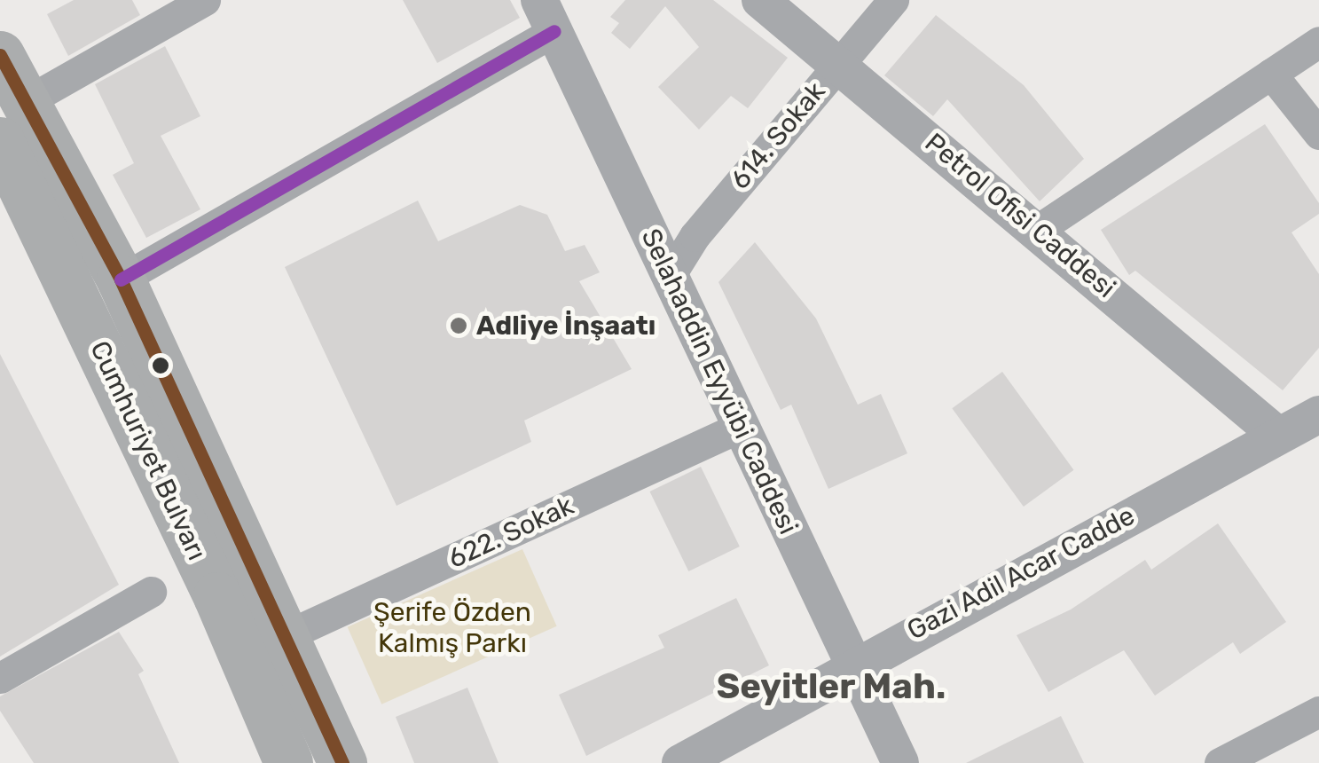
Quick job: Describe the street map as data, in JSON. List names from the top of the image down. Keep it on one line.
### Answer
{"streets":{"main road":["Cumhuriyet Bulvarı"],"street":["614. Sokak","Petrol Ofisi Caddesi","Selahaddin Eyyübi Caddesi","622. Sokak","Gazi Adil Acar Cadde"]},"crossings":[["614. Sokak","Petrol Ofisi Caddesi"],["614. Sokak","Selahaddin Eyyübi Caddesi"],["Petrol Ofisi Caddesi","Gazi Adil Acar Cadde"],["Selahaddin Eyyübi Caddesi","622. Sokak"],["Selahaddin Eyyübi Caddesi","Gazi Adil Acar Cadde"],["Cumhuriyet Bulvarı","622. Sokak"]],"districts":["Seyitler Mah."],"parks":["Şerife Özden Kalmış Parkı"],"places":["Adliye İnşaatı"]}
